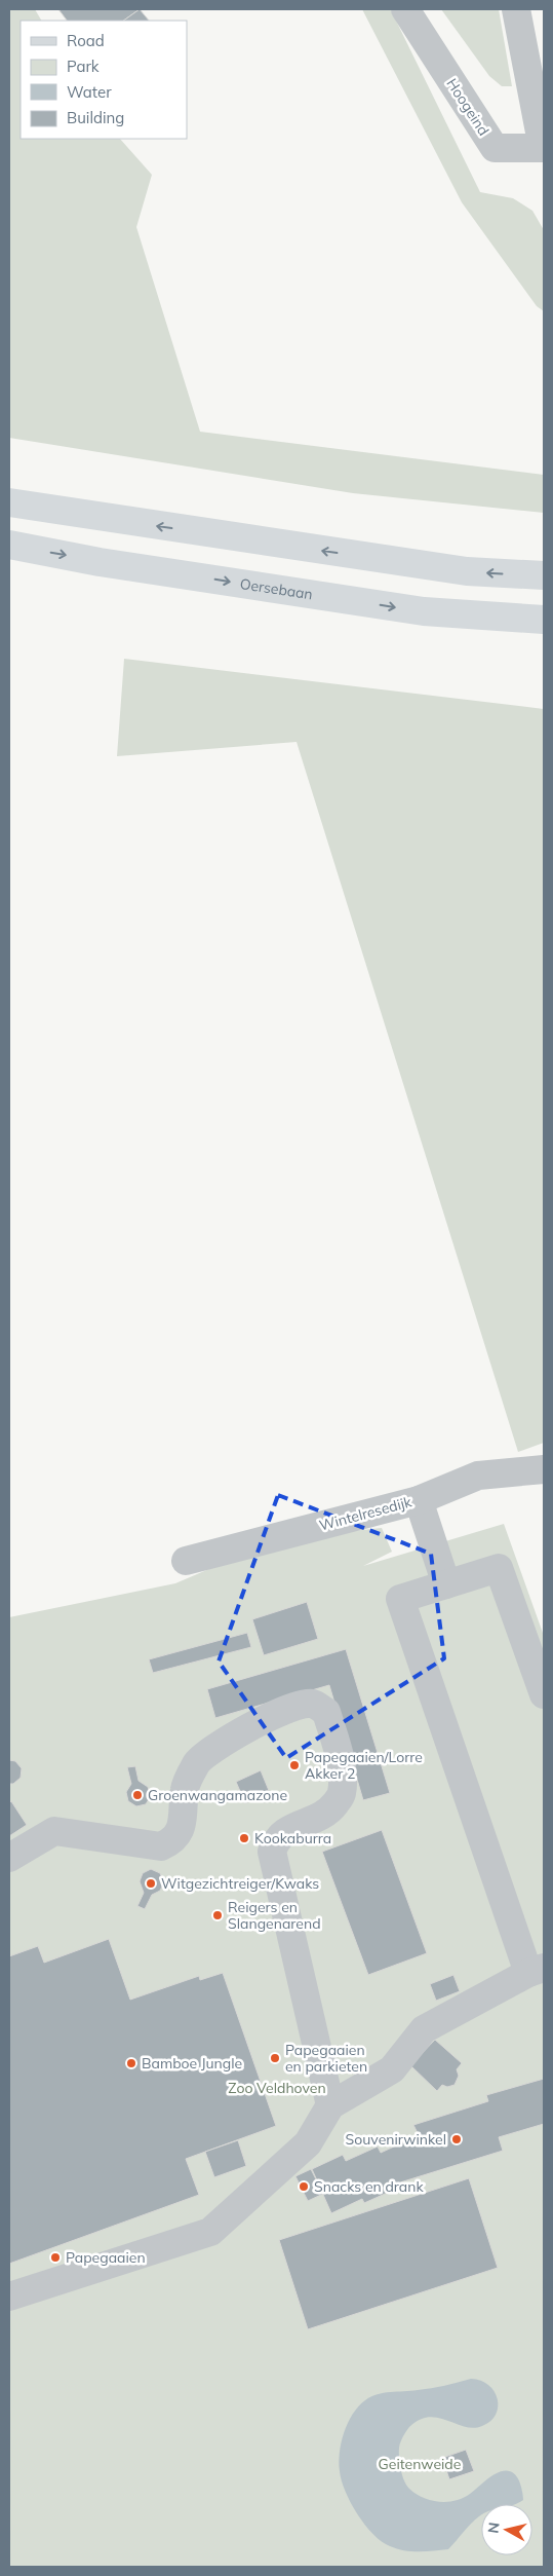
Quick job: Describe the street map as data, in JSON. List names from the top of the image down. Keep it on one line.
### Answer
{"streets":{"main road":["Oersebaan"],"street":["Hoogeind","Wintelresedijk"]},"parks":["Zoo Veldhoven","Geitenweide"],"places":["Papegaaien/Lorre Akker 2","Groenwangamazone","Kookaburra","Witgezichtreiger/Kwaks","Reigers en Slangenarend","Papegaaien en parkieten","Bamboe Jungle","Souvenirwinkel","Snacks en drank","Papegaaien"],"legend":["Road","Park","Water","Building"],"north":"left"}
